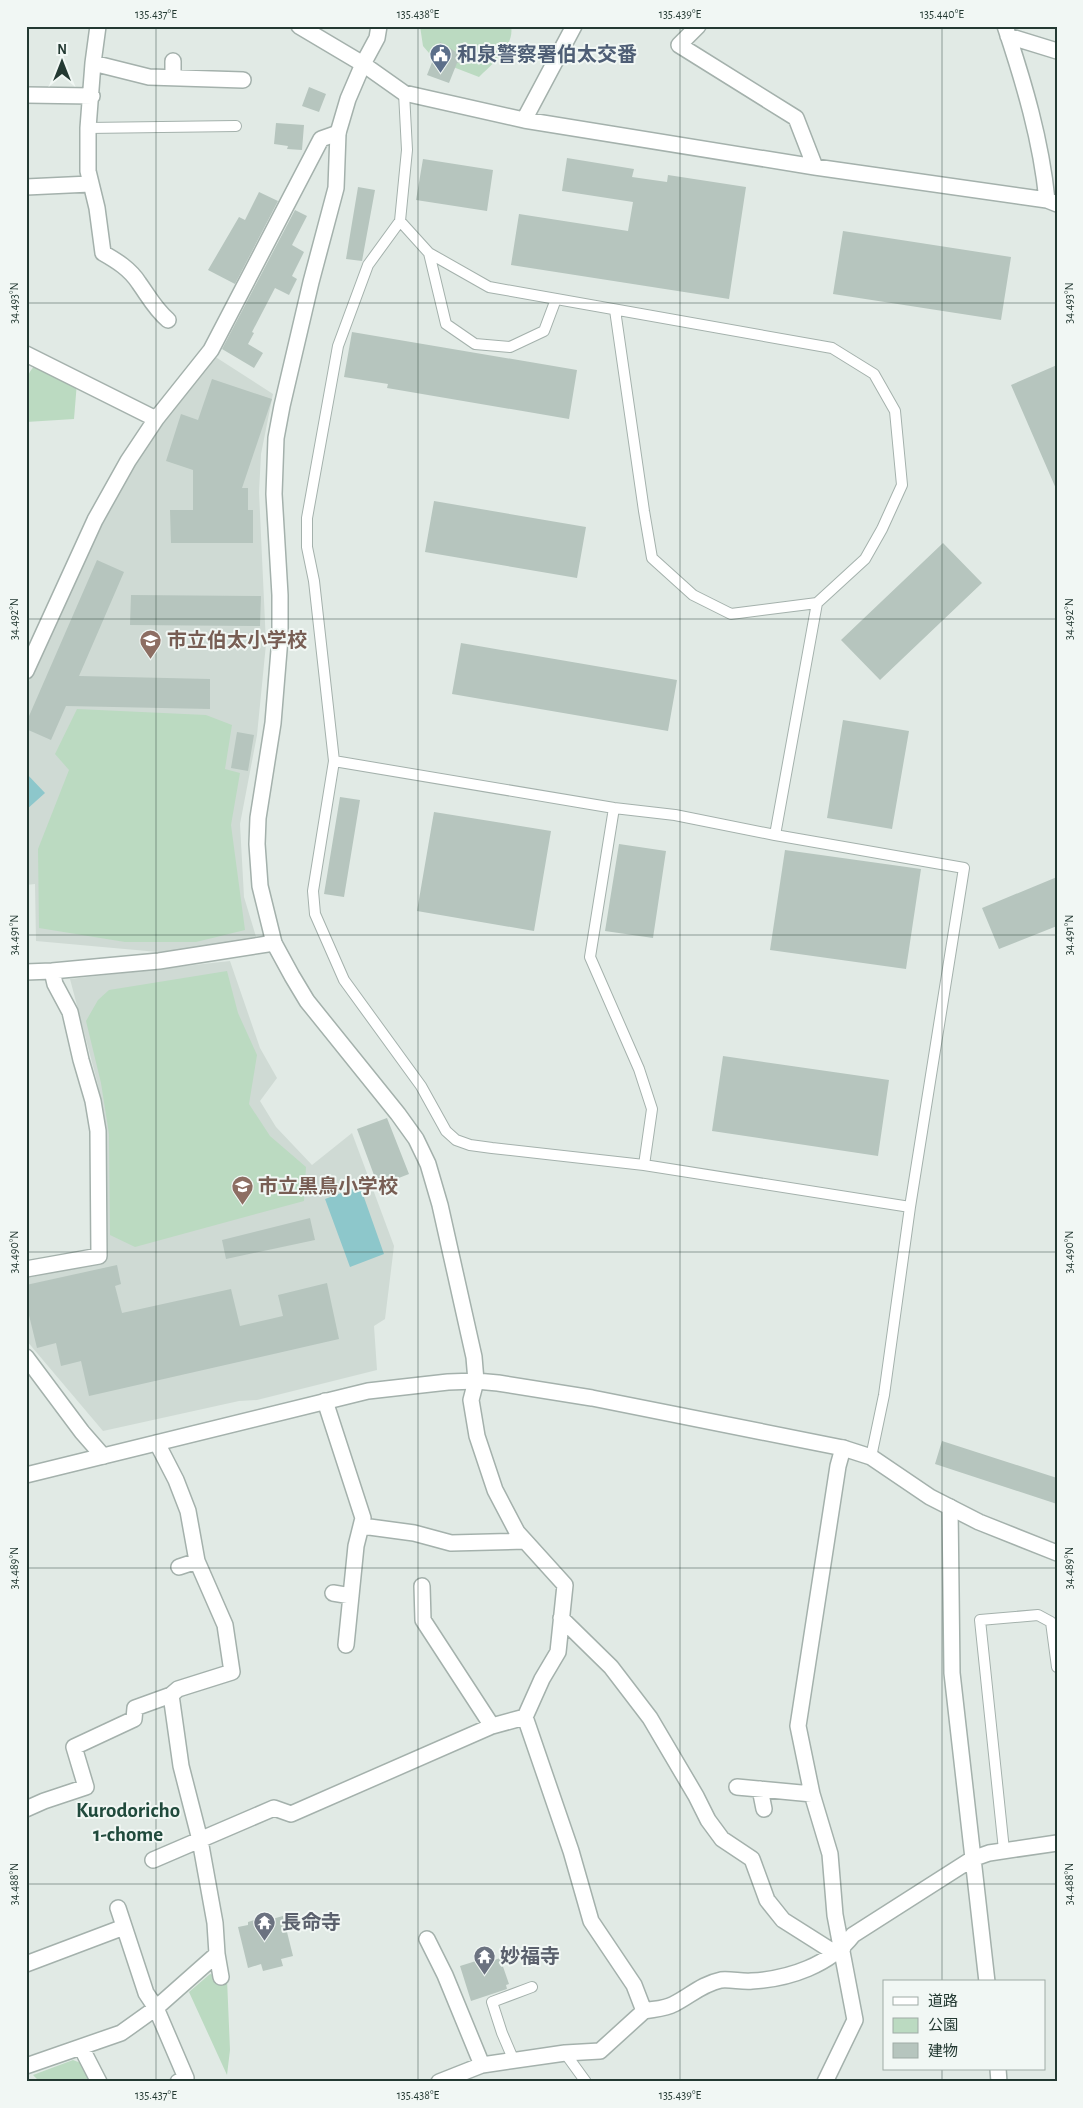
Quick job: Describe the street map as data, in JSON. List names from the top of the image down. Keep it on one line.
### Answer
{"districts":["Kurodoricho 1-chome"],"places":{"public building":["和泉警察署伯太交番"],"school or university":["市立伯太小学校","市立黒鳥小学校"],"temple":["長命寺","妙福寺"]},"legend":["道路","公園","建物"],"north":"top","coordinates":["135.437°E","135.438°E","135.439°E","135.440°E","34.493°N","34.492°N","34.491°N","34.490°N","34.489°N","34.488°N"]}
